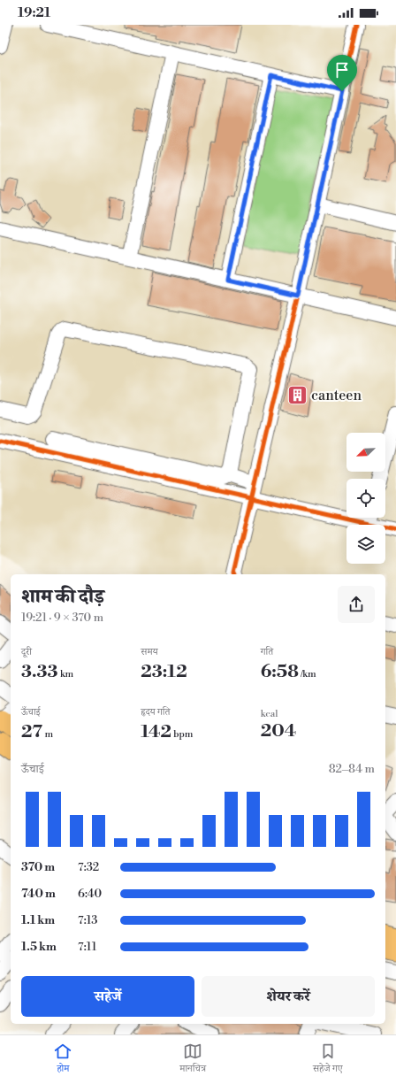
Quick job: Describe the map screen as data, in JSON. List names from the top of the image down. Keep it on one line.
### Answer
{"places":{"building":["canteen"]},"north":"bottom left","page":{"status":"19:21","heading":["शाम की दौड़","19:21 · 9 × 370 m"],"stats":[["दूरी","3.33 km"],["समय","23:12"],["गति","6:58 /km"],["ऊँचाई","27 m"],["हृदय गति","142 bpm"],["kcal","204"]],"chart":["ऊँचाई","82–84 m"],"list":[{"name":"370 m","note":"7:32"},{"name":"740 m","note":"6:40"},{"name":"1.1 km","note":"7:13"},{"name":"1.5 km","note":"7:11"}],"buttons":["सहेजें","शेयर करें"],"tabs":["होम","मानचित्र","सहेजे गए"]}}
